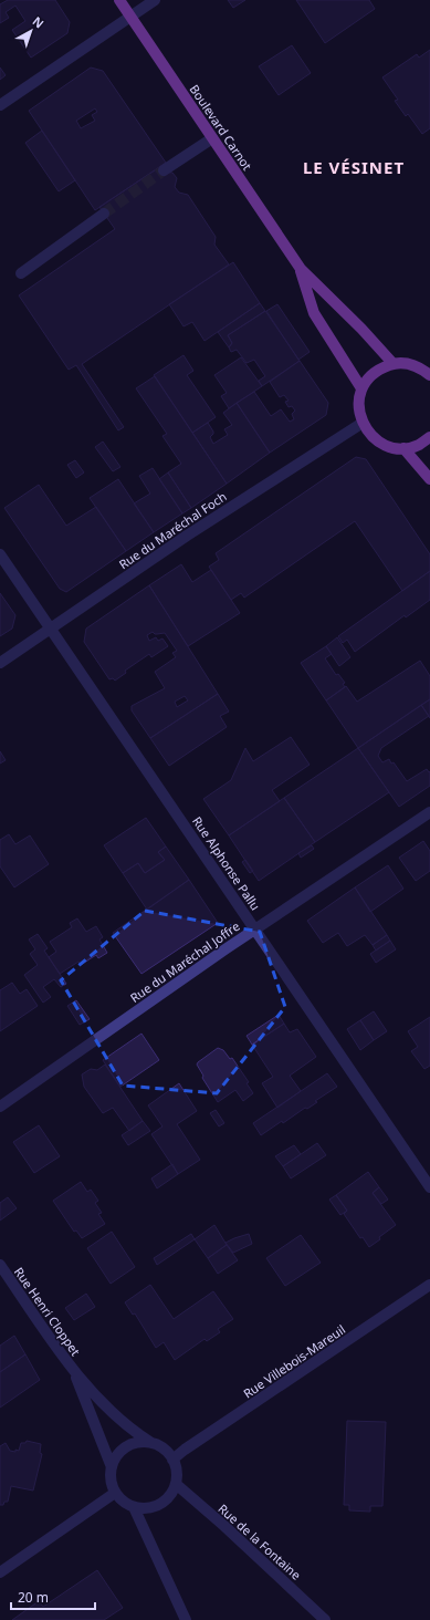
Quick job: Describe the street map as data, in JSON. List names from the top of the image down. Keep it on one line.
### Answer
{"streets":{"main road":["Boulevard Carnot"],"street":["Rue du Maréchal Foch","Rue Alphonse Pallu","Rue du Maréchal Joffre","Rue Henri Cloppet","Rue Villebois-Mareuil","Rue de la Fontaine"]},"crossings":[["Rue du Maréchal Foch","Rue Alphonse Pallu"],["Rue Alphonse Pallu","Rue du Maréchal Joffre"],["Rue Henri Cloppet","Rue Villebois-Mareuil"],["Rue Henri Cloppet","Rue de la Fontaine"],["Rue Villebois-Mareuil","Rue de la Fontaine"]],"districts":["LE VÉSINET"],"scale_bar":"20 m","north":"top right"}
